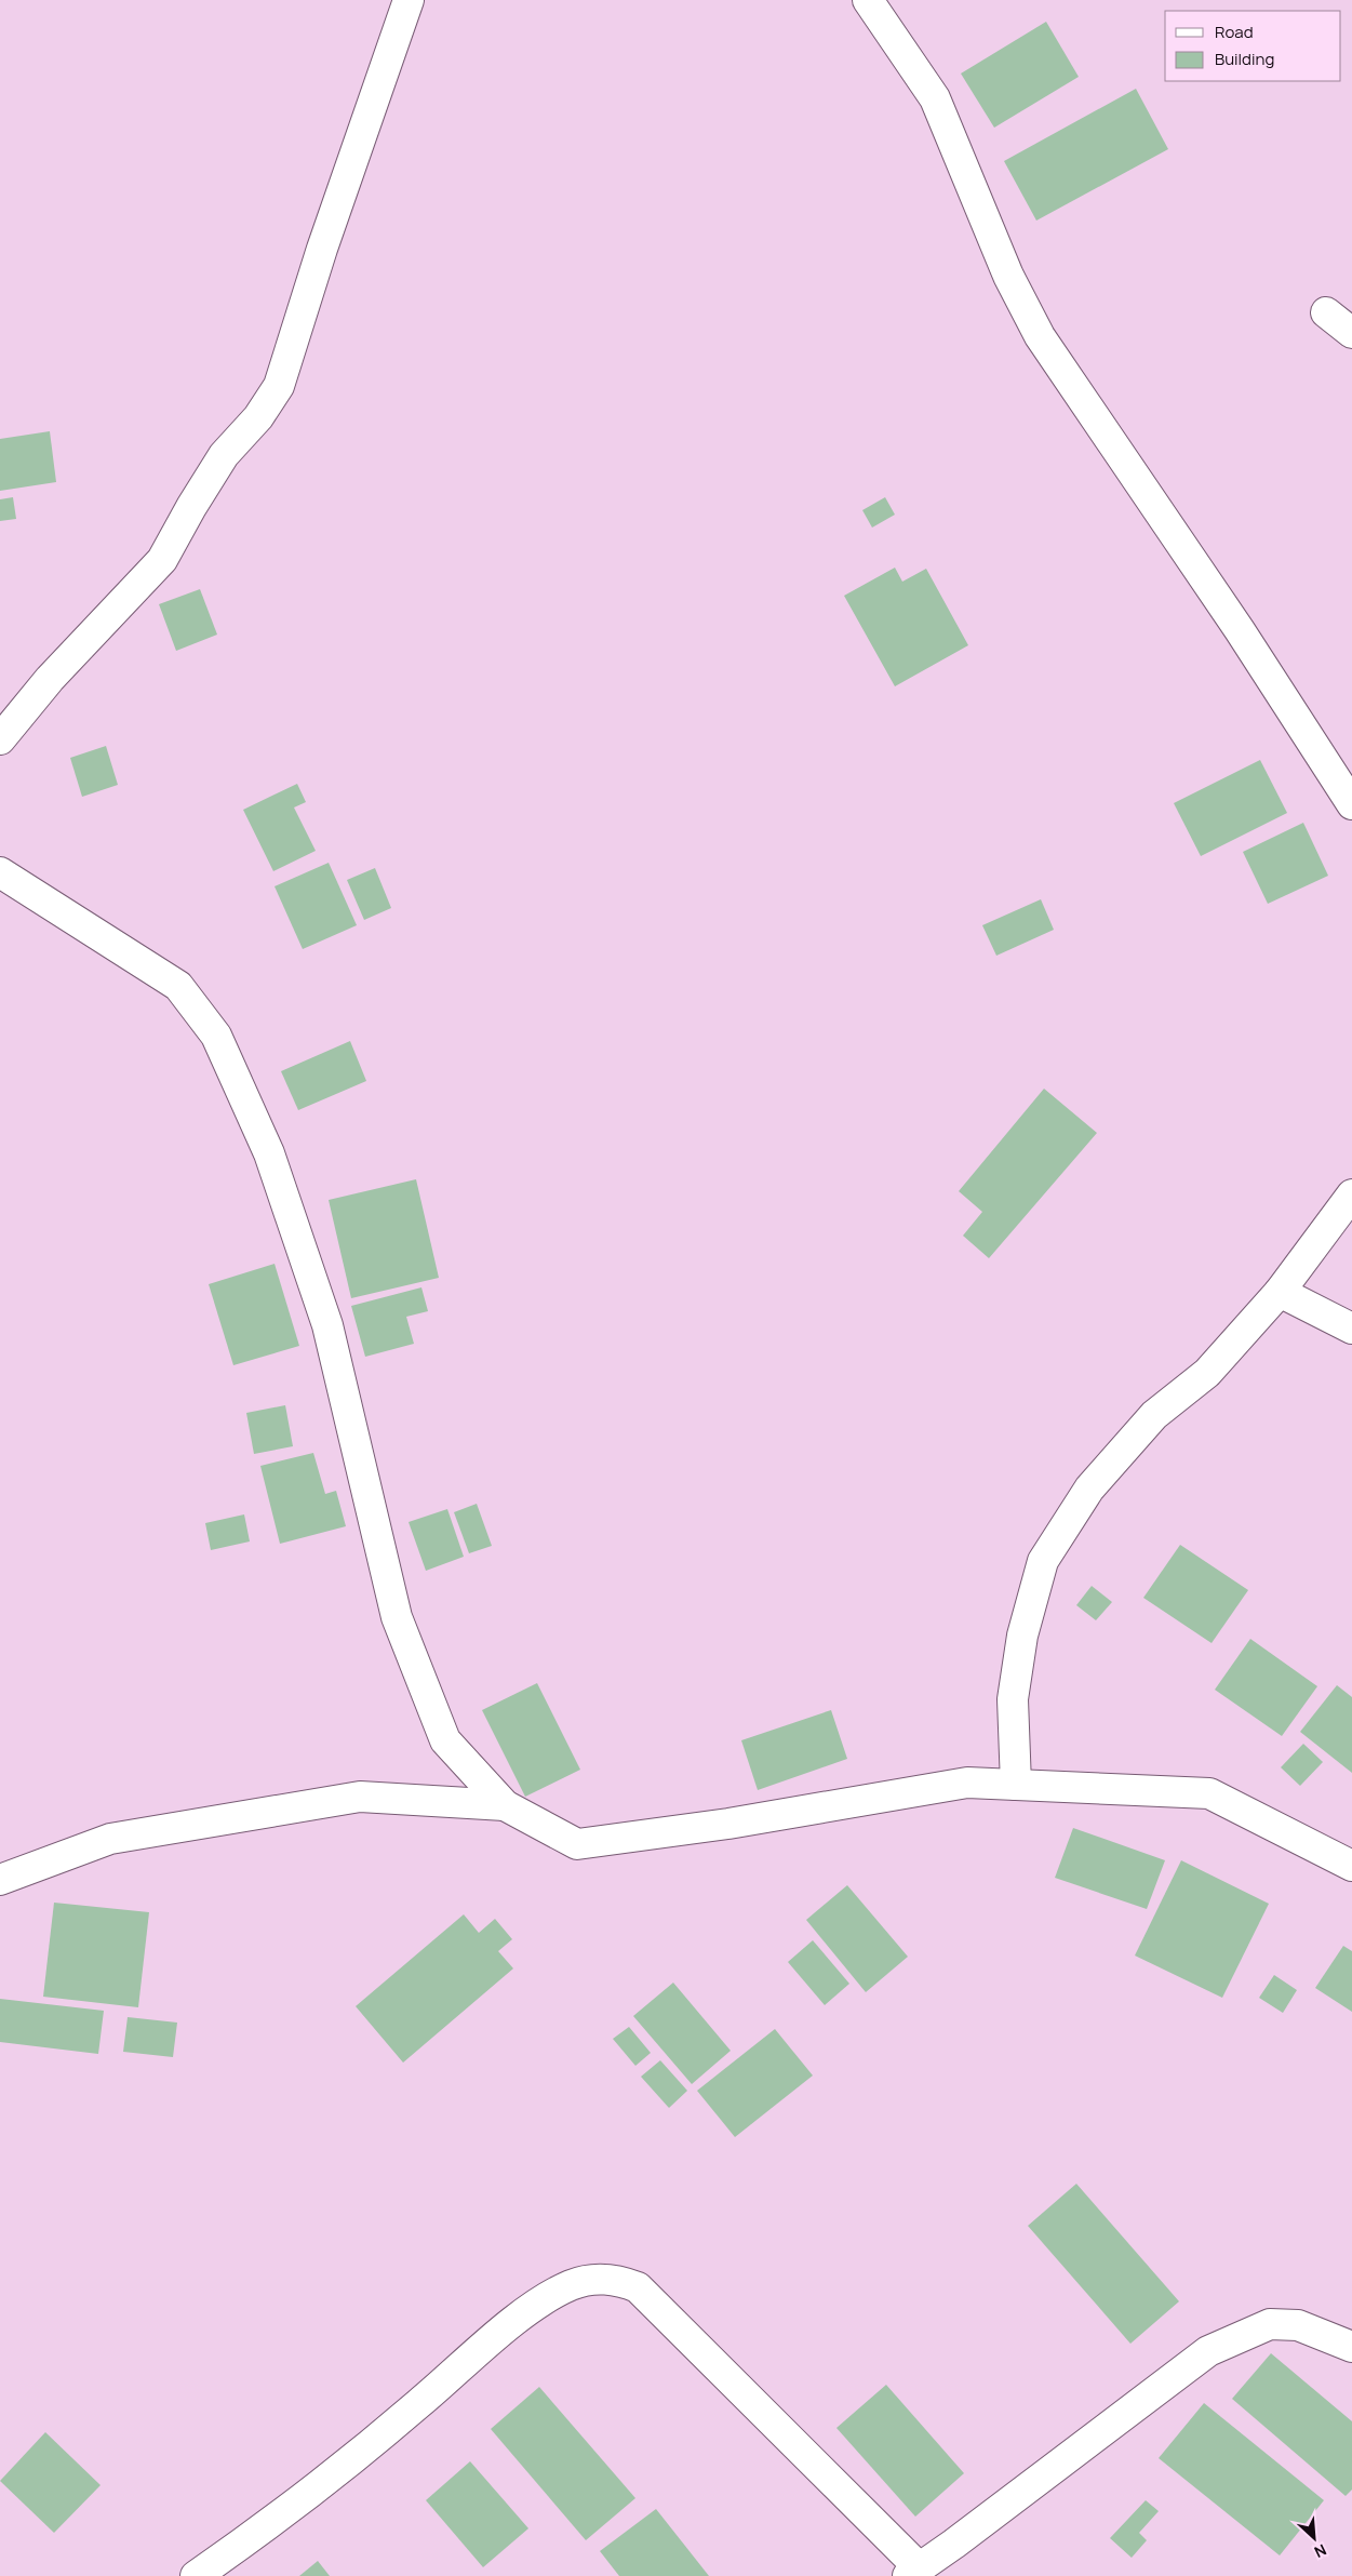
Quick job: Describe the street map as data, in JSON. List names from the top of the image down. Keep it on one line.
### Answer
{"legend":["Road","Building"],"north":"bottom right"}
